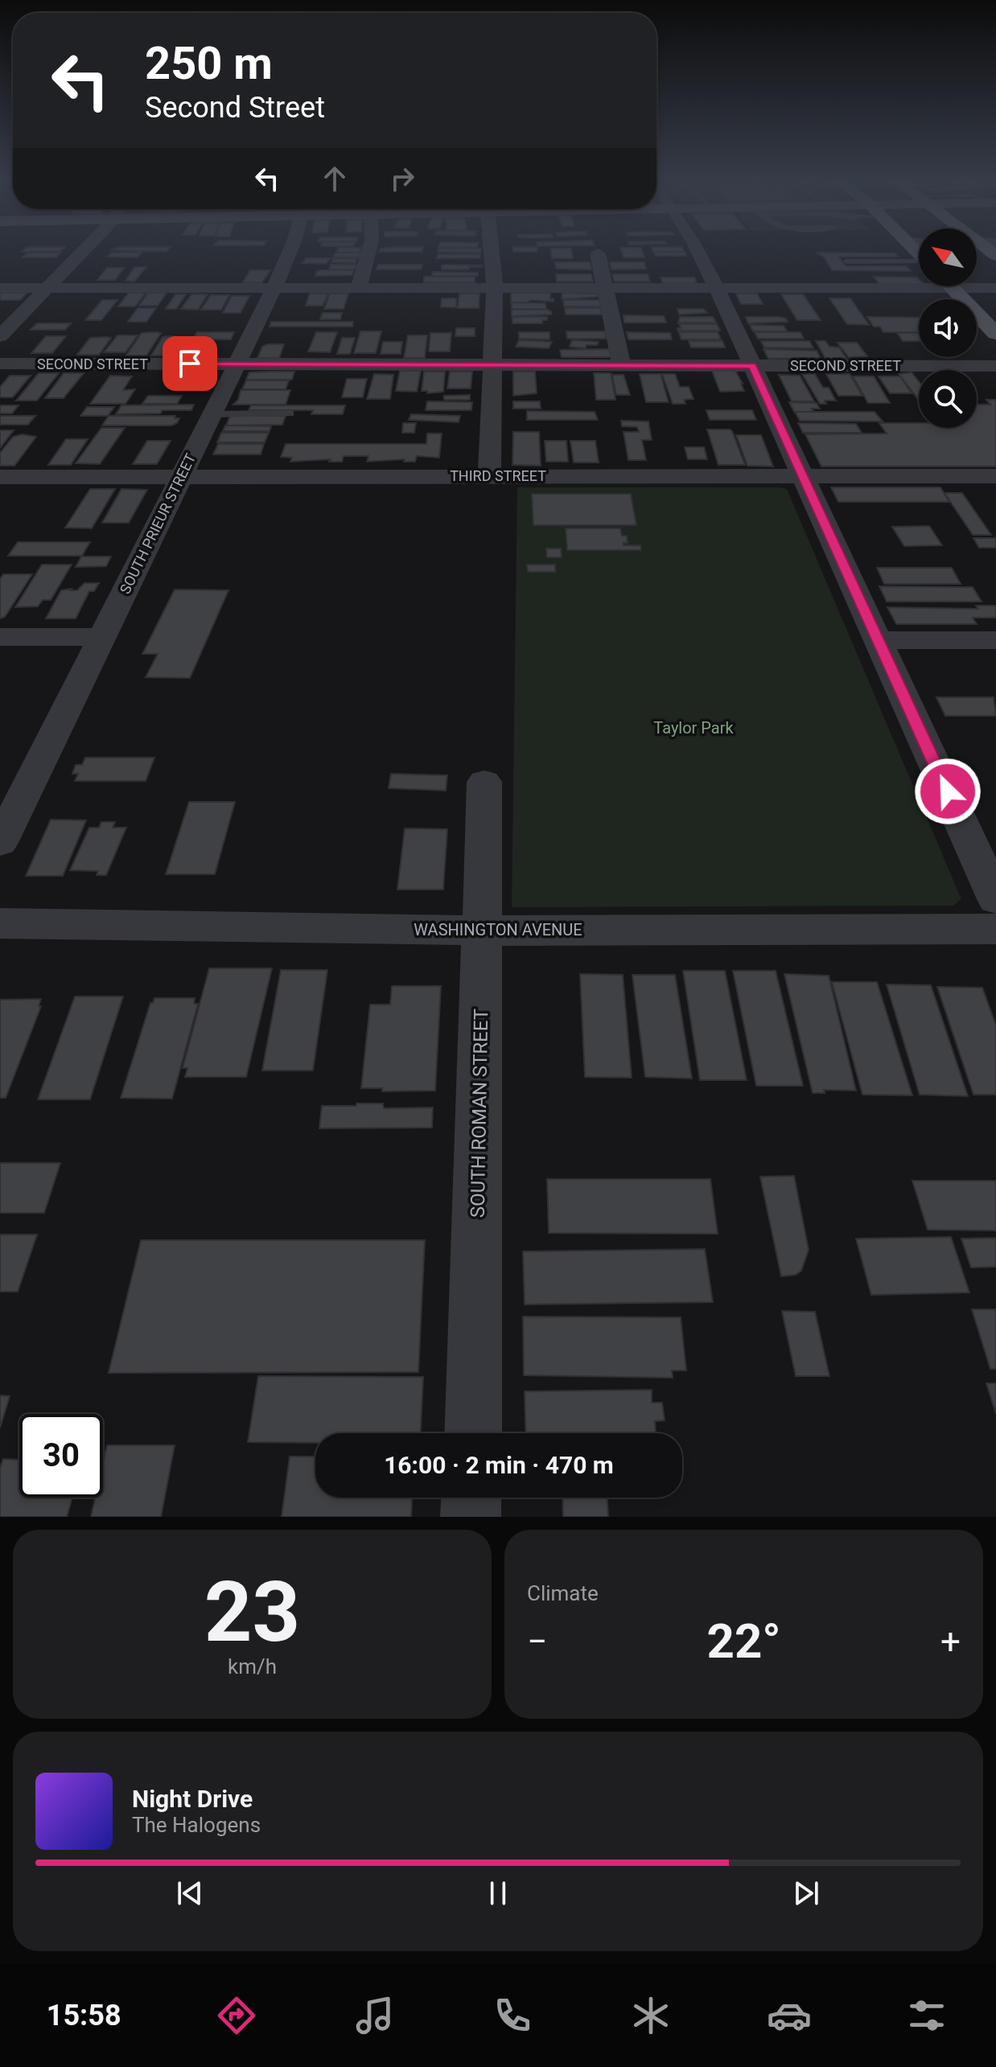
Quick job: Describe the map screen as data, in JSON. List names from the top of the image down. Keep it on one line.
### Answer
{"streets":{"street":["SECOND STREET","THIRD STREET","SOUTH PRIEUR STREET","WASHINGTON AVENUE","SOUTH ROMAN STREET"]},"crossings":[["SECOND STREET","SOUTH PRIEUR STREET"],["THIRD STREET","SOUTH PRIEUR STREET"],["WASHINGTON AVENUE","SOUTH ROMAN STREET"]],"parks":["Taylor Park"],"north":"top left","page":{"turn":["250 m","Second Street"],"limit":"30","trip":"16:00 · 2 min · 470 m","tile":[["23","km/h"],"Climate"],"heat":["−","22°","+"],"song":["Night Drive","The Halogens"],"tabs":"15:58"}}
